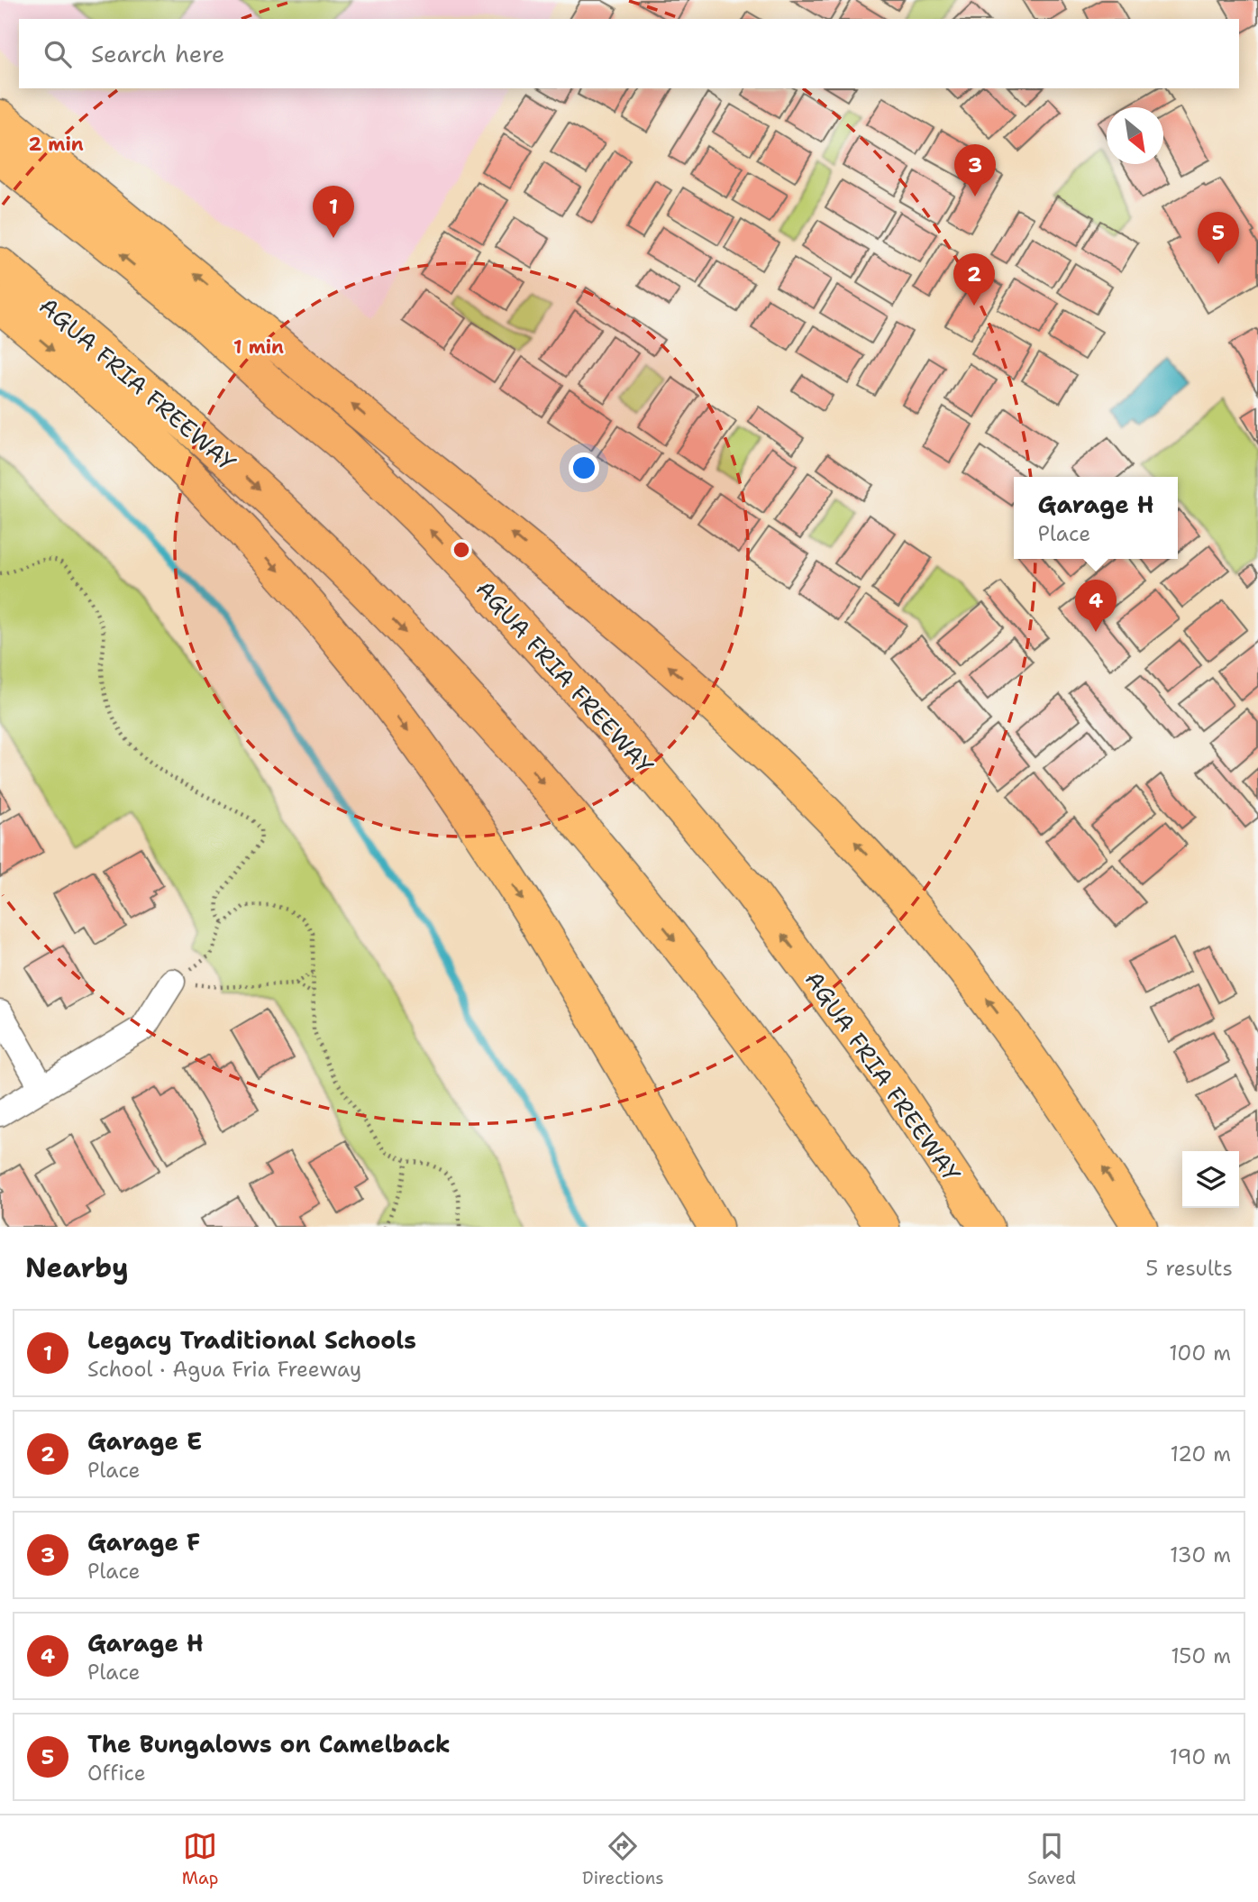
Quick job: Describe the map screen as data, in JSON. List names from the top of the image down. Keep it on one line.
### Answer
{"streets":{"highway":["AGUA FRIA FREEWAY"]},"north":"bottom right","page":{"search":"Search here","pins":["3","1","5","2","4"],"popup":["Garage H","Place"],"heading":["Nearby","5 results"],"list":[{"mark":"1","name":"Legacy Traditional Schools","note":"School · Agua Fria Freeway","value":"100 m"},{"mark":"2","name":"Garage E","note":"Place","value":"120 m"},{"mark":"3","name":"Garage F","note":"Place","value":"130 m"},{"mark":"4","name":"Garage H","note":"Place","value":"150 m"},{"mark":"5","name":"The Bungalows on Camelback","note":"Office","value":"190 m"}],"nav":["Map","Directions","Saved"]},"rings":["2 min","1 min"]}
